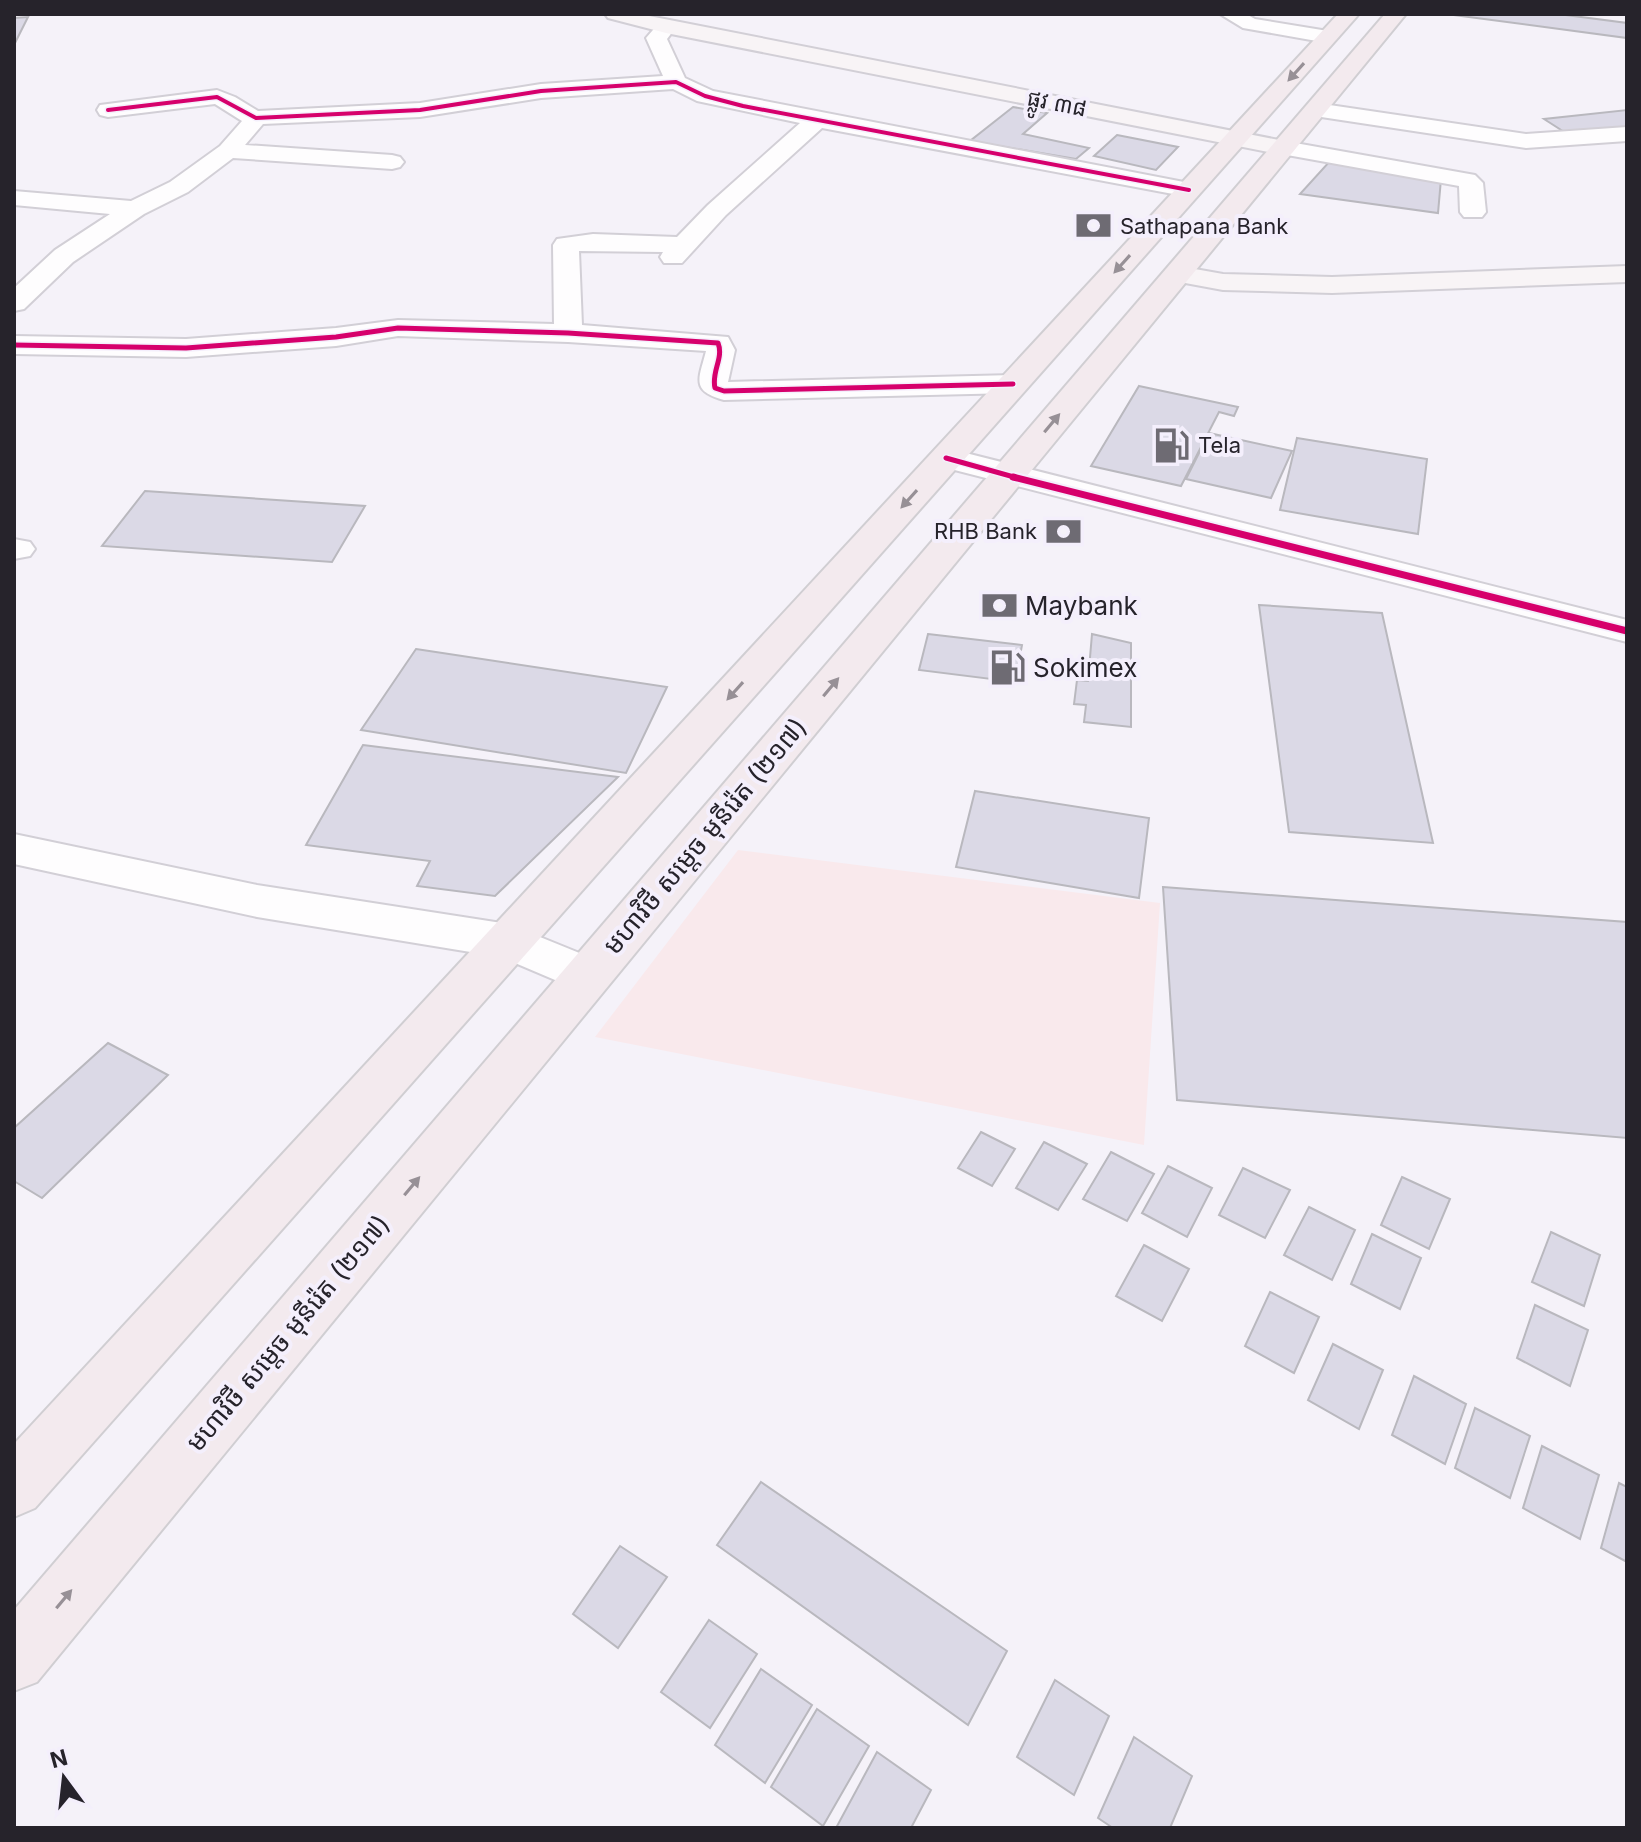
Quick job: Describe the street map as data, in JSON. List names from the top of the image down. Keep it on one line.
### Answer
{"streets":{"main road":["មហាវិថី សម្តេច មុនីរ៉េត (២១៧)"],"street":["ផ្លូវ ៣៨"]},"crossings":[["ផ្លូវ ៣៨","មហាវិថី សម្តេច មុនីរ៉េត (២១៧)"]],"places":{"bank":["Sathapana Bank","RHB Bank","Maybank"],"fuel station":["Tela","Sokimex"]},"north":"top"}
